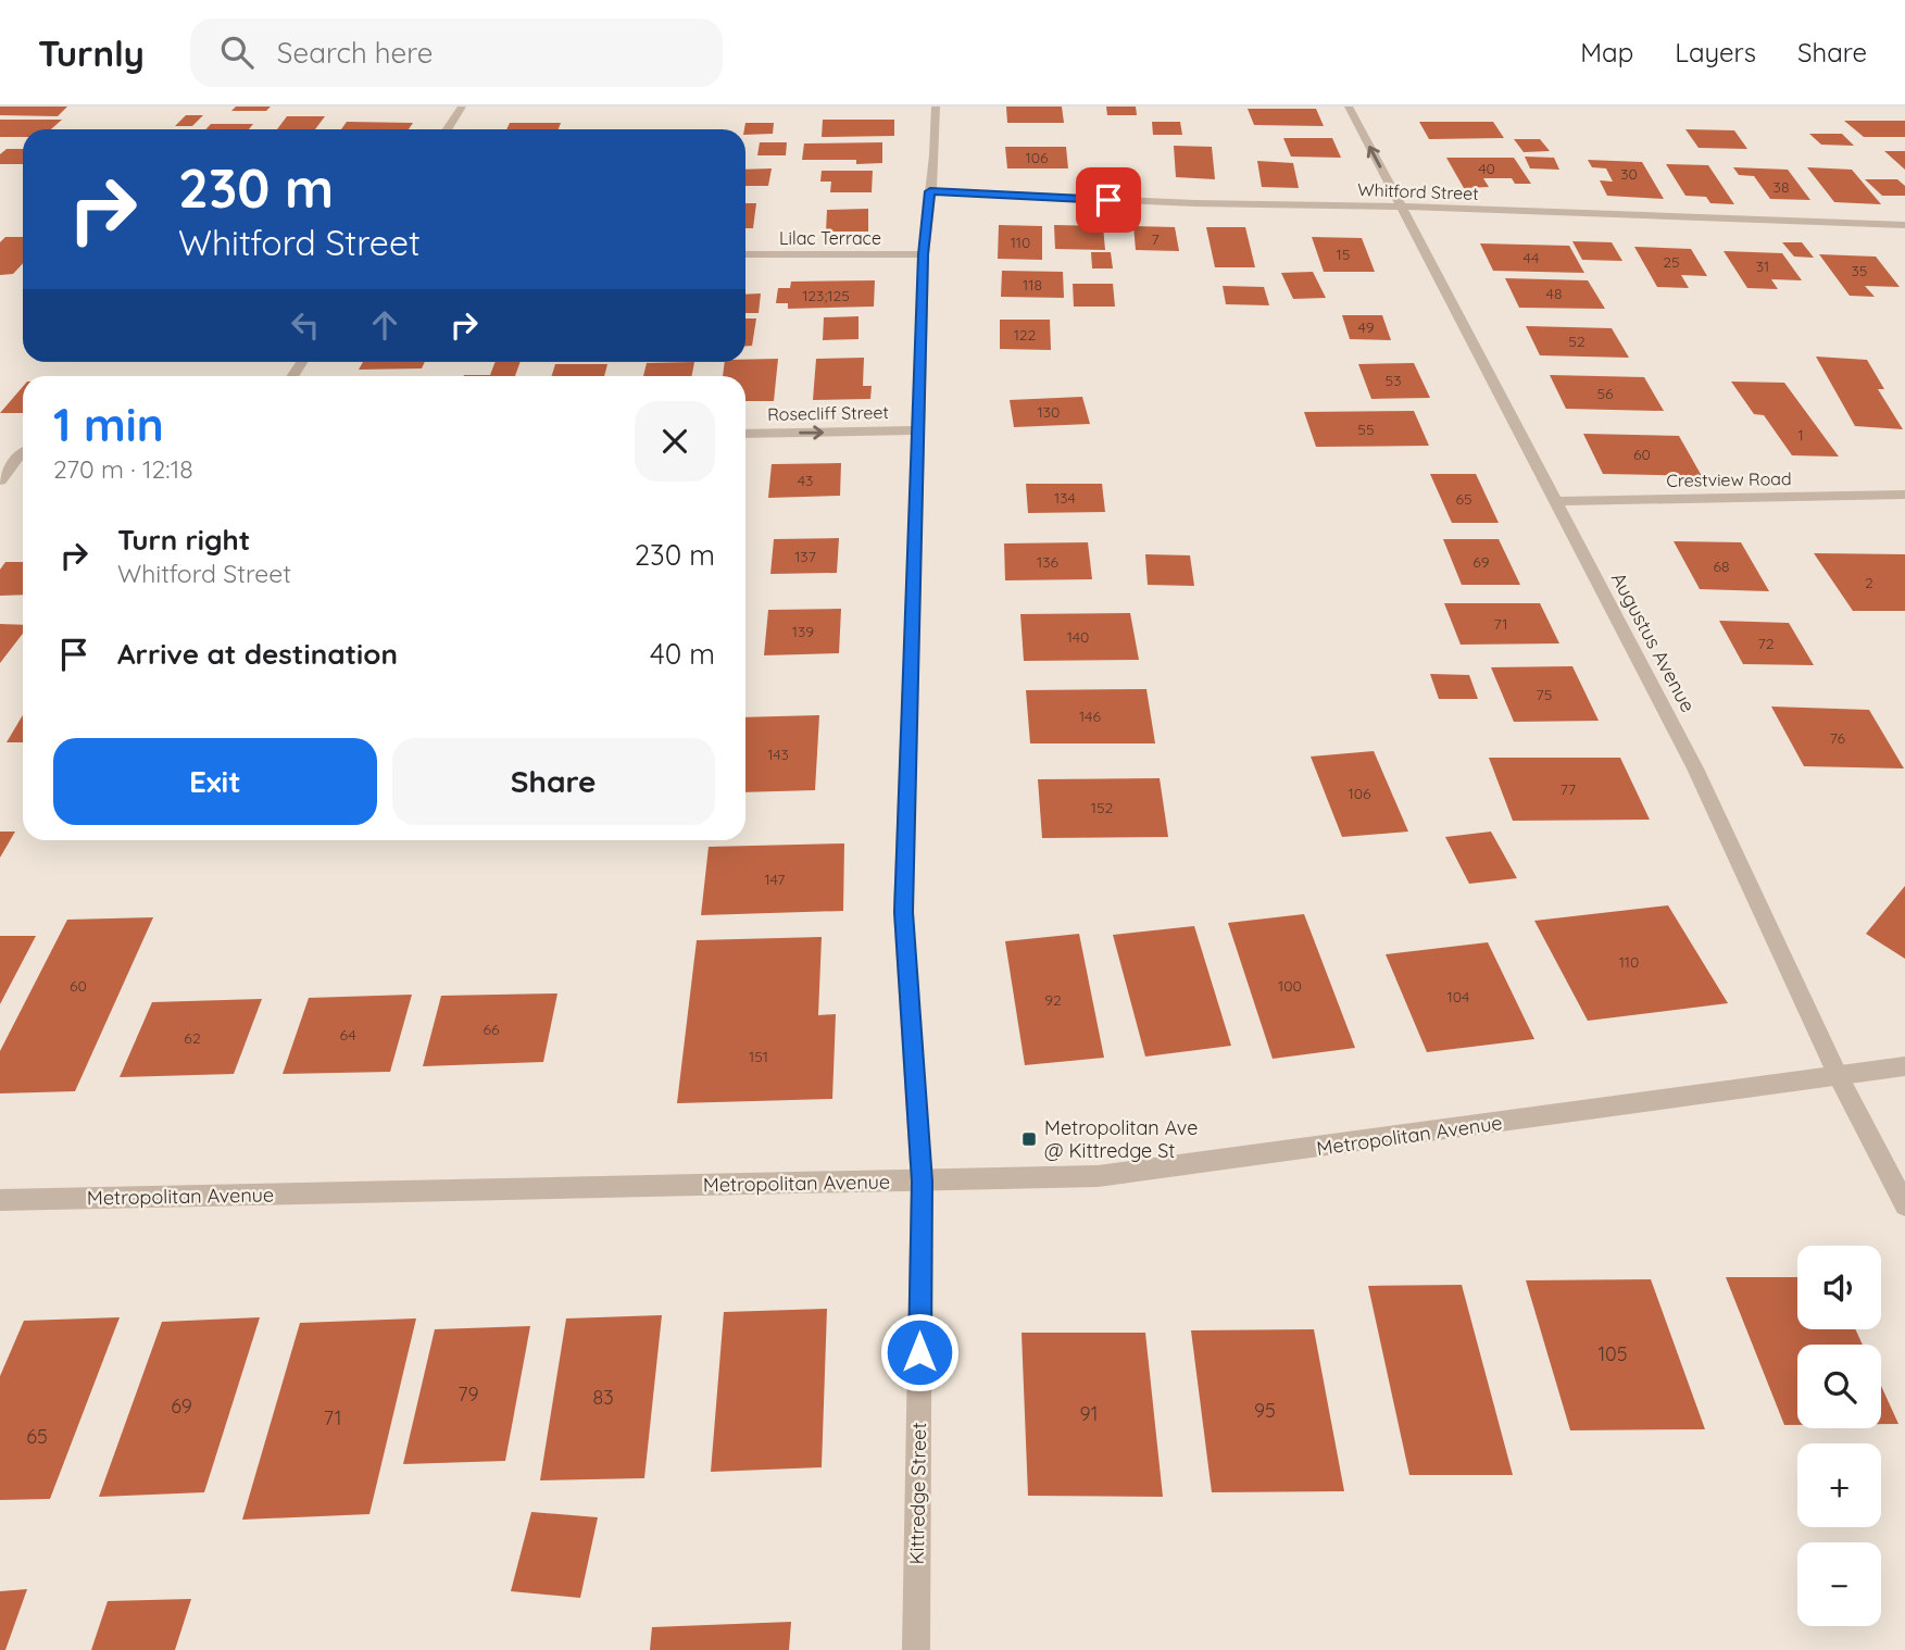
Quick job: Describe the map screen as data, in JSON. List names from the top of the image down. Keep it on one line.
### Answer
{"streets":{"street":["Whitford Street","Lilac Terrace","Rosecliff Street","Crestview Road","Augustus Avenue","Metropolitan Avenue","Kittredge Street"]},"crossings":[["Whitford Street","Augustus Avenue"],["Whitford Street","Kittredge Street"],["Lilac Terrace","Kittredge Street"],["Rosecliff Street","Kittredge Street"],["Crestview Road","Augustus Avenue"],["Augustus Avenue","Metropolitan Avenue"],["Metropolitan Avenue","Kittredge Street"]],"one_way":["Rosecliff Street"],"places":{"transit":["Metropolitan Ave @ Kittredge St"]},"house_numbers":["106","40","30","38","7","110","15","44","25","31","35","118","48","123;125","49","122","52","53","56","130","55","1","60","43","134","65","137","136","69","68","2","71","139","140","72","75","146","76","143","77","106","152","147","110","60","100","104","92","66","64","62","151","105","79","83","69","95","91","71","65"],"page":{"header":"Turnly","search":"Search here","nav":["Map","Layers","Share"],"turn":["230 m","Whitford Street"],"heading":["1 min","270 m · 12:18"],"list":[{"name":"Turn right","note":"Whitford Street","value":"230 m"},{"name":"Arrive at destination","value":"40 m"}],"buttons":["Exit","Share"],"map_buttons":["+","−"]}}
